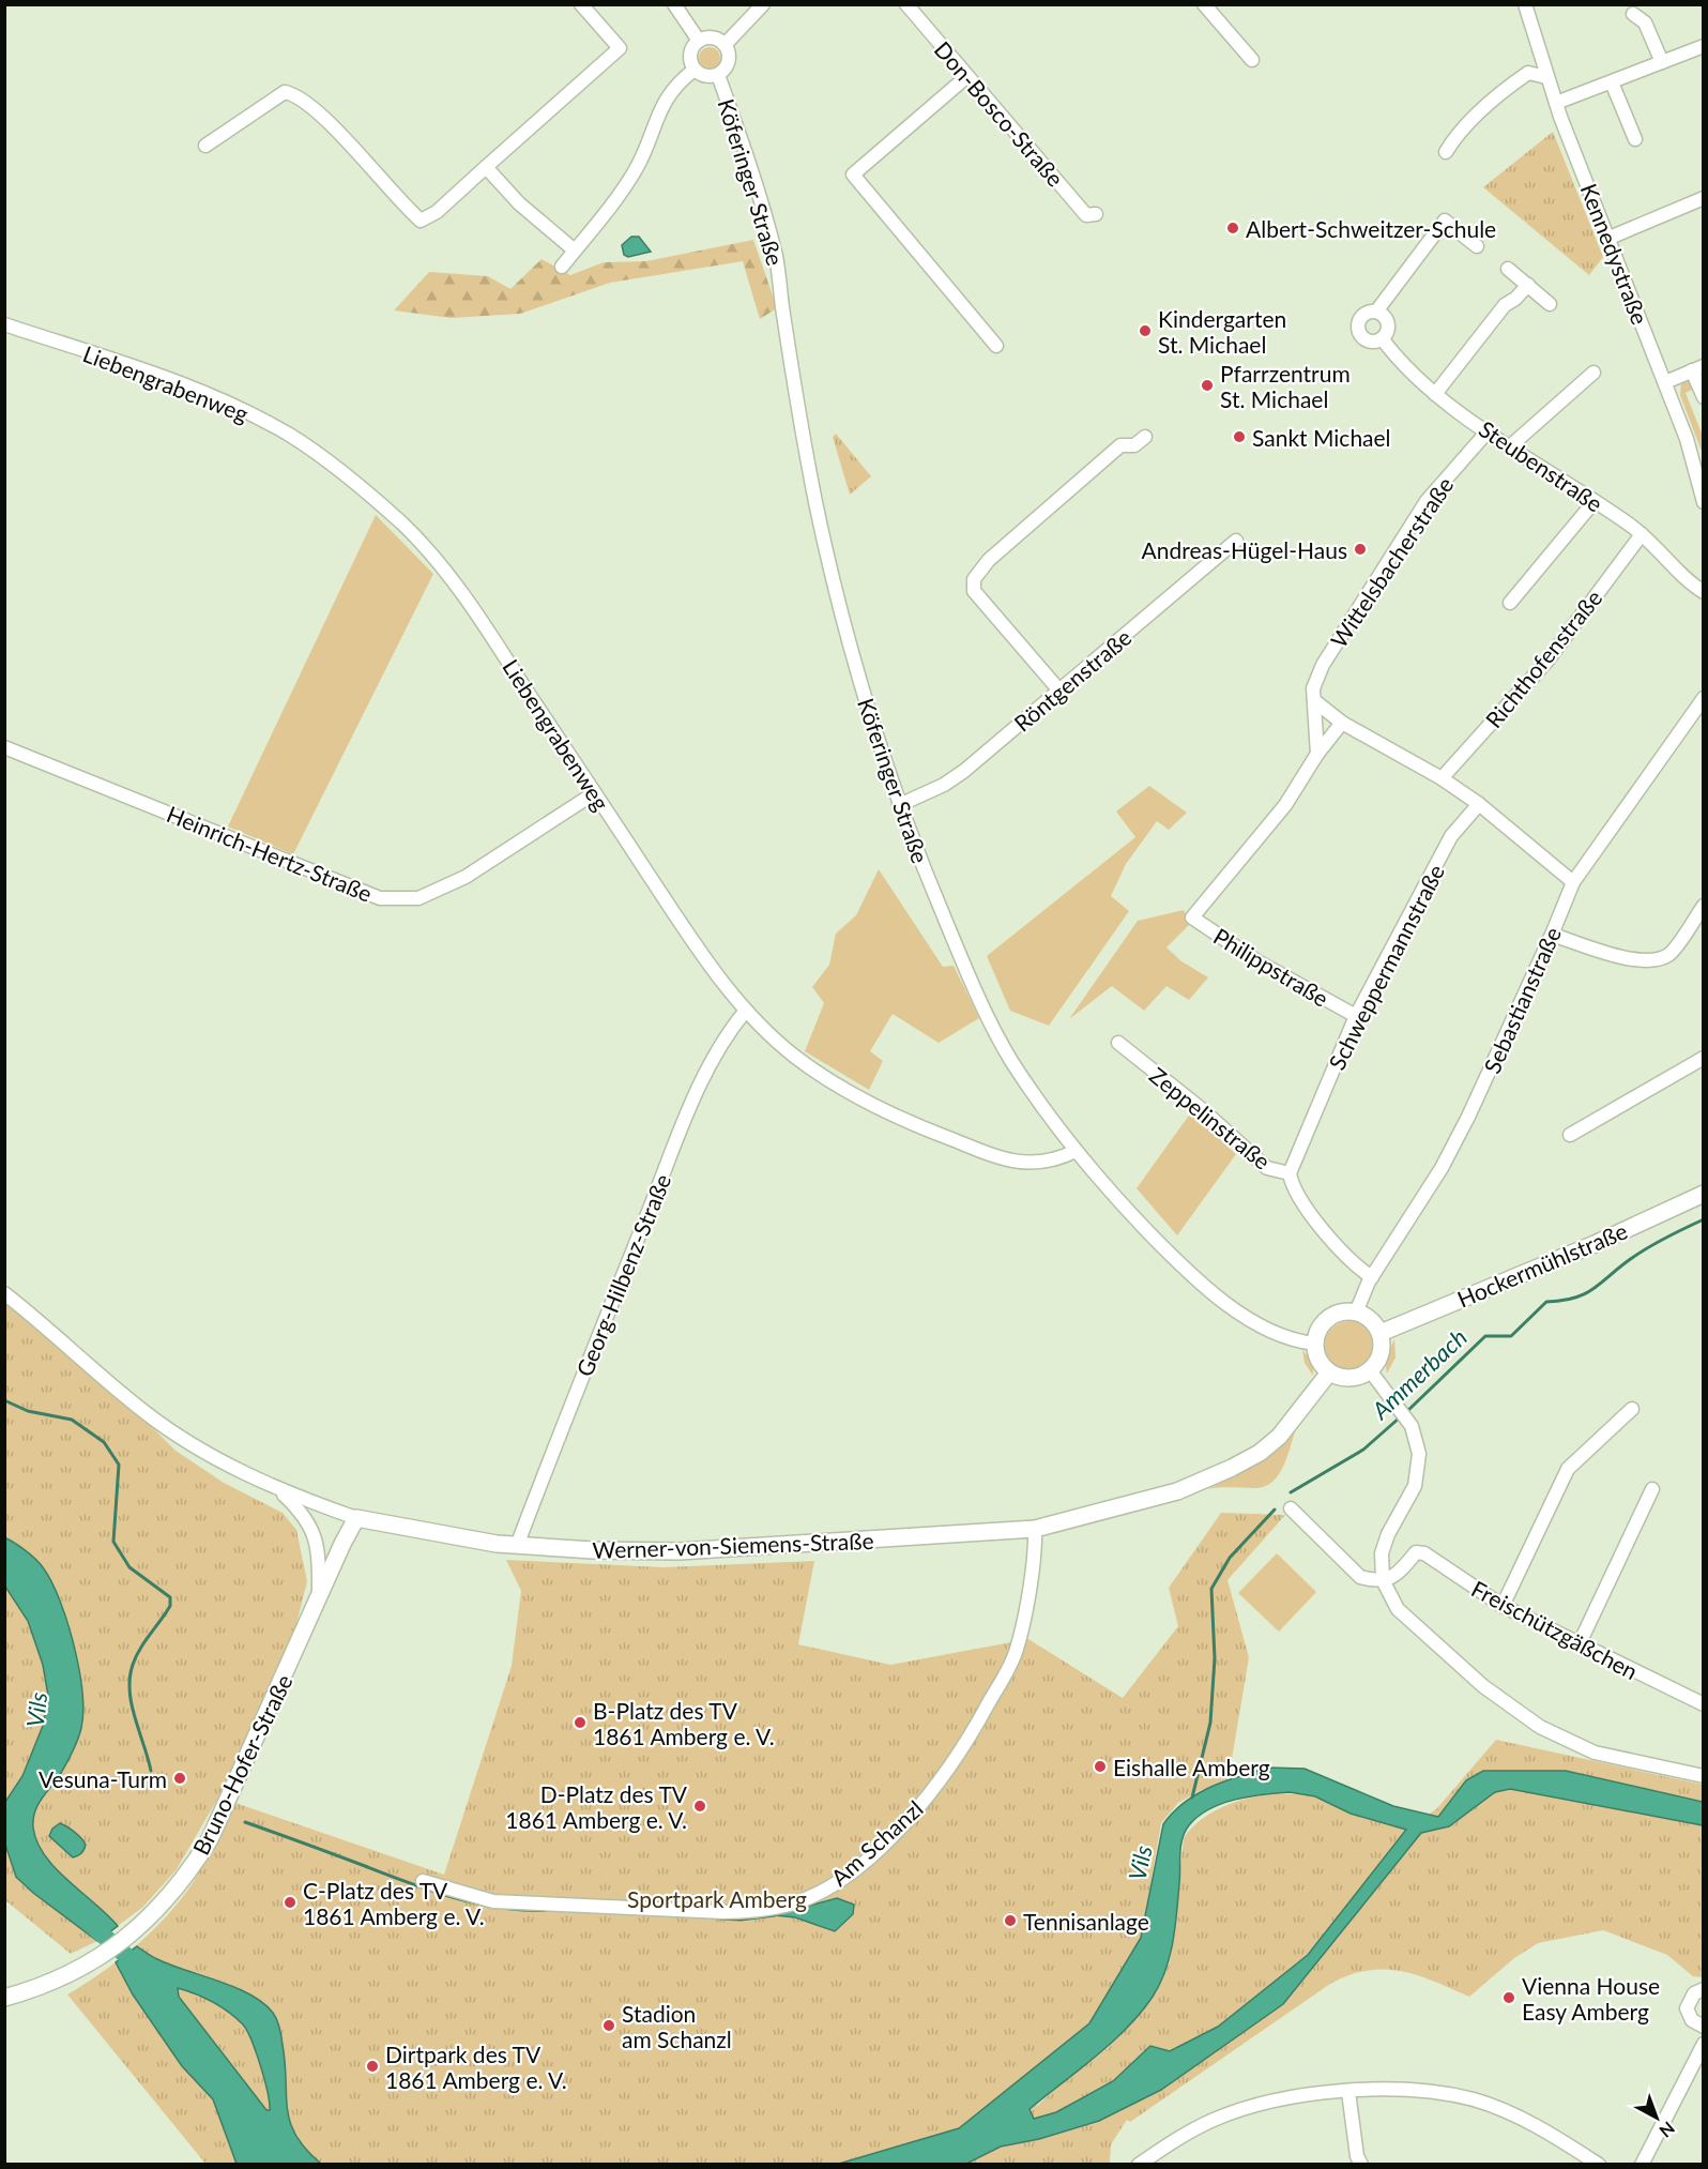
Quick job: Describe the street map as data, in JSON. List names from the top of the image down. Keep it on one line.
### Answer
{"streets":{"main road":["Hockermühlstraße","Werner-von-Siemens-Straße","Bruno-Hofer-Straße"],"street":["Don-Bosco-Straße","Köferinger Straße","Kennedystraße","Liebengrabenweg","Steubenstraße","Wittelsbacherstraße","Richthofenstraße","Röntgenstraße","Heinrich-Hertz-Straße","Philippstraße","Schweppermannstraße","Sebastianstraße","Zeppelinstraße","Georg-Hilbenz-Straße","Freischützgäßchen","Am Schanzl"]},"crossings":[["Köferinger Straße","Liebengrabenweg"],["Köferinger Straße","Röntgenstraße"],["Köferinger Straße","Sebastianstraße"],["Köferinger Straße","Hockermühlstraße"],["Köferinger Straße","Werner-von-Siemens-Straße"],["Liebengrabenweg","Heinrich-Hertz-Straße"],["Liebengrabenweg","Georg-Hilbenz-Straße"],["Steubenstraße","Wittelsbacherstraße"],["Steubenstraße","Richthofenstraße"],["Wittelsbacherstraße","Philippstraße"],["Philippstraße","Schweppermannstraße"],["Schweppermannstraße","Zeppelinstraße"],["Sebastianstraße","Zeppelinstraße"],["Sebastianstraße","Hockermühlstraße"],["Sebastianstraße","Werner-von-Siemens-Straße"],["Hockermühlstraße","Werner-von-Siemens-Straße"],["Georg-Hilbenz-Straße","Werner-von-Siemens-Straße"],["Werner-von-Siemens-Straße","Bruno-Hofer-Straße"],["Werner-von-Siemens-Straße","Am Schanzl"]],"water":["Ammerbach","Vils"],"parks":["Sportpark Amberg"],"places":["Albert-Schweitzer-Schule","Kindergarten St. Michael","Pfarrzentrum St. Michael","Sankt Michael","Andreas-Hügel-Haus","B-Platz des TV 1861 Amberg e. V.","Eishalle Amberg","Vesuna-Turm","D-Platz des TV 1861 Amberg e. V.","C-Platz des TV 1861 Amberg e. V.","Tennisanlage","Vienna House Easy Amberg","Stadion am Schanzl","Dirtpark des TV 1861 Amberg e. V."],"north":"bottom right"}
